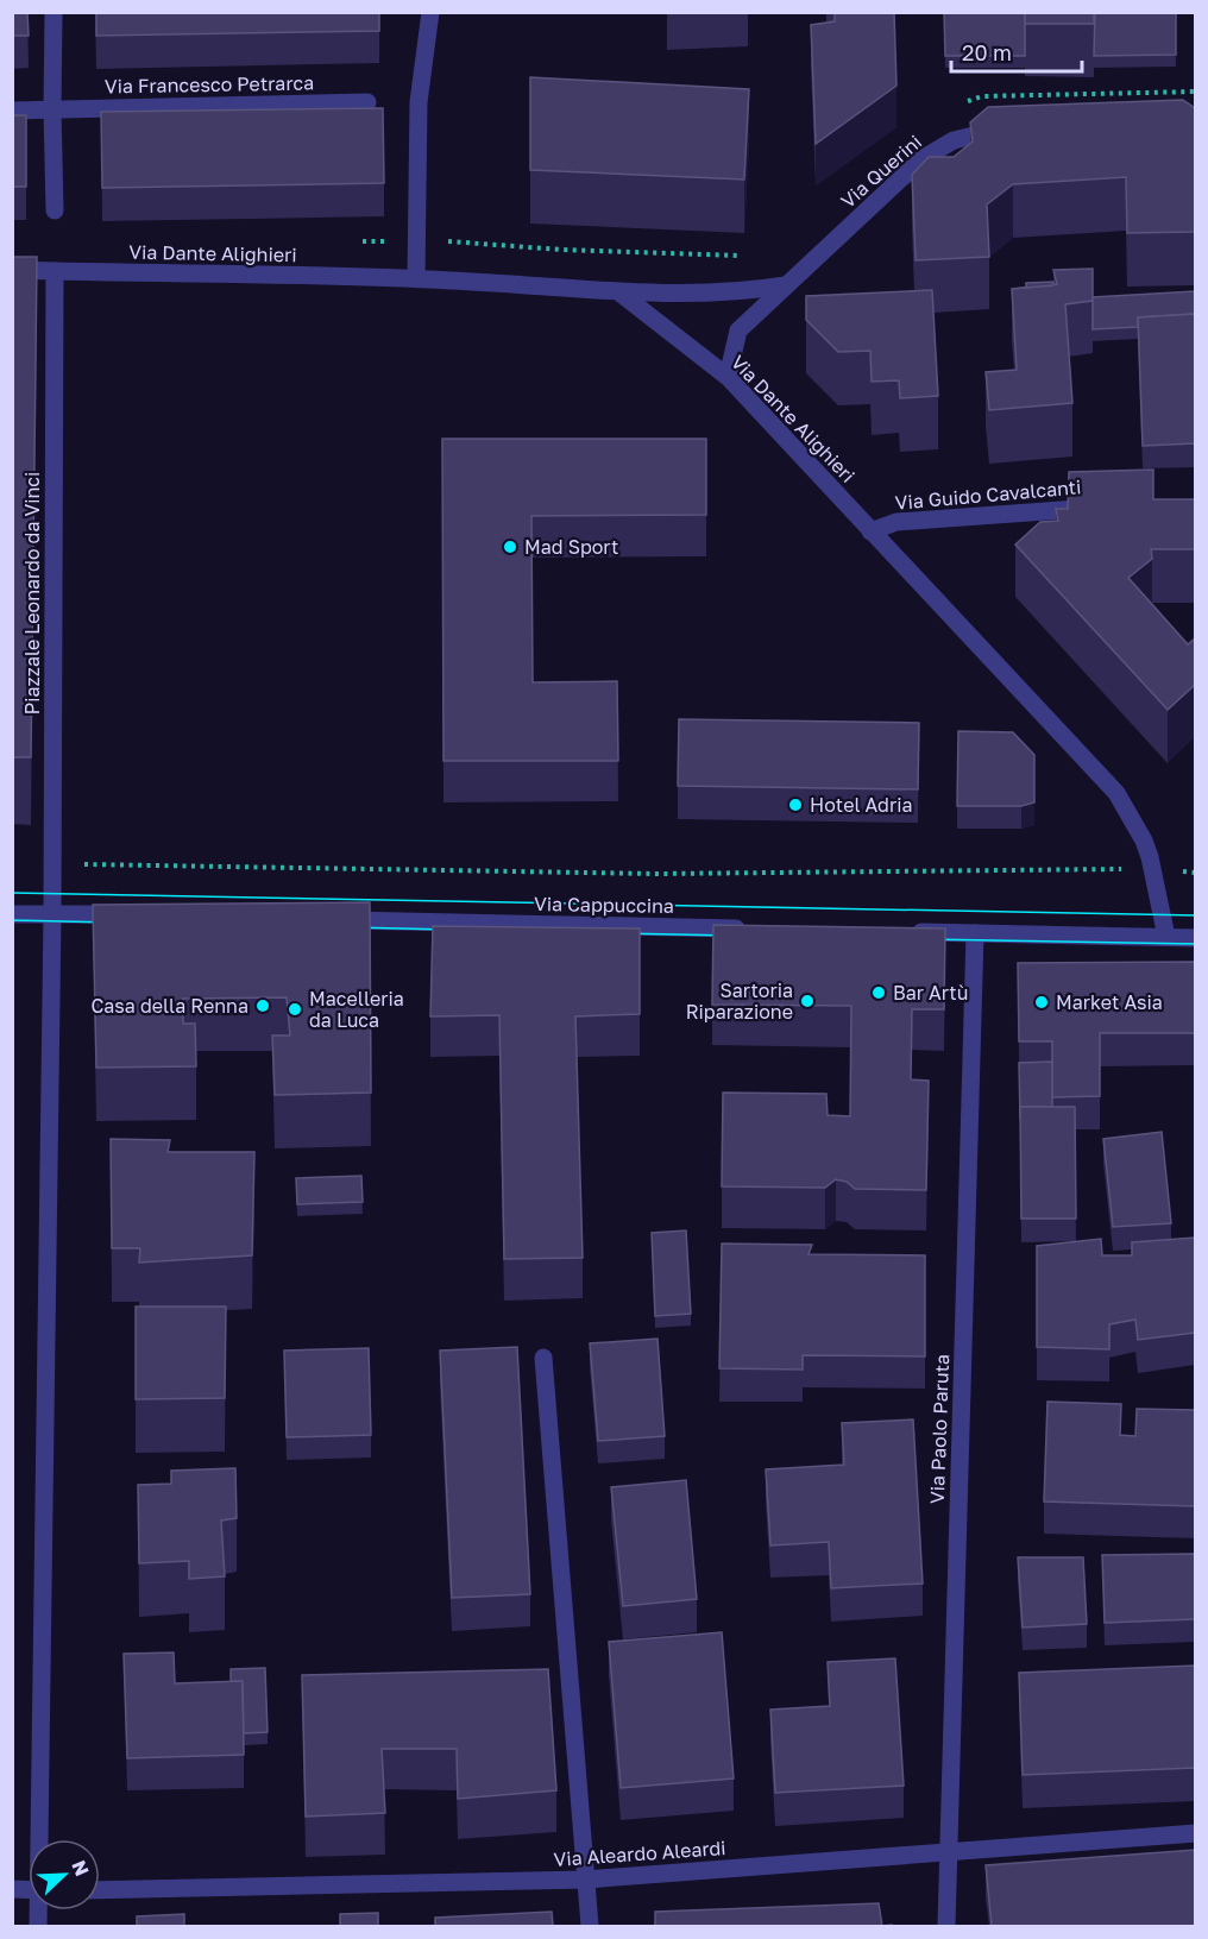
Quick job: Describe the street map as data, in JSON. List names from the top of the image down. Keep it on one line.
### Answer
{"streets":{"street":["Via Francesco Petrarca","Via Querini","Via Dante Alighieri","Via Guido Cavalcanti","Piazzale Leonardo da Vinci","Via Cappuccina","Via Paolo Paruta","Via Aleardo Aleardi"]},"crossings":[["Via Querini","Via Dante Alighieri"],["Via Dante Alighieri","Via Guido Cavalcanti"],["Via Dante Alighieri","Piazzale Leonardo da Vinci"],["Via Paolo Paruta","Via Aleardo Aleardi"]],"places":["Mad Sport","Hotel Adria","Bar Artù","Sartoria Riparazione","Market Asia","Casa della Renna","Macelleria da Luca"],"scale_bar":"20 m","north":"top right"}
